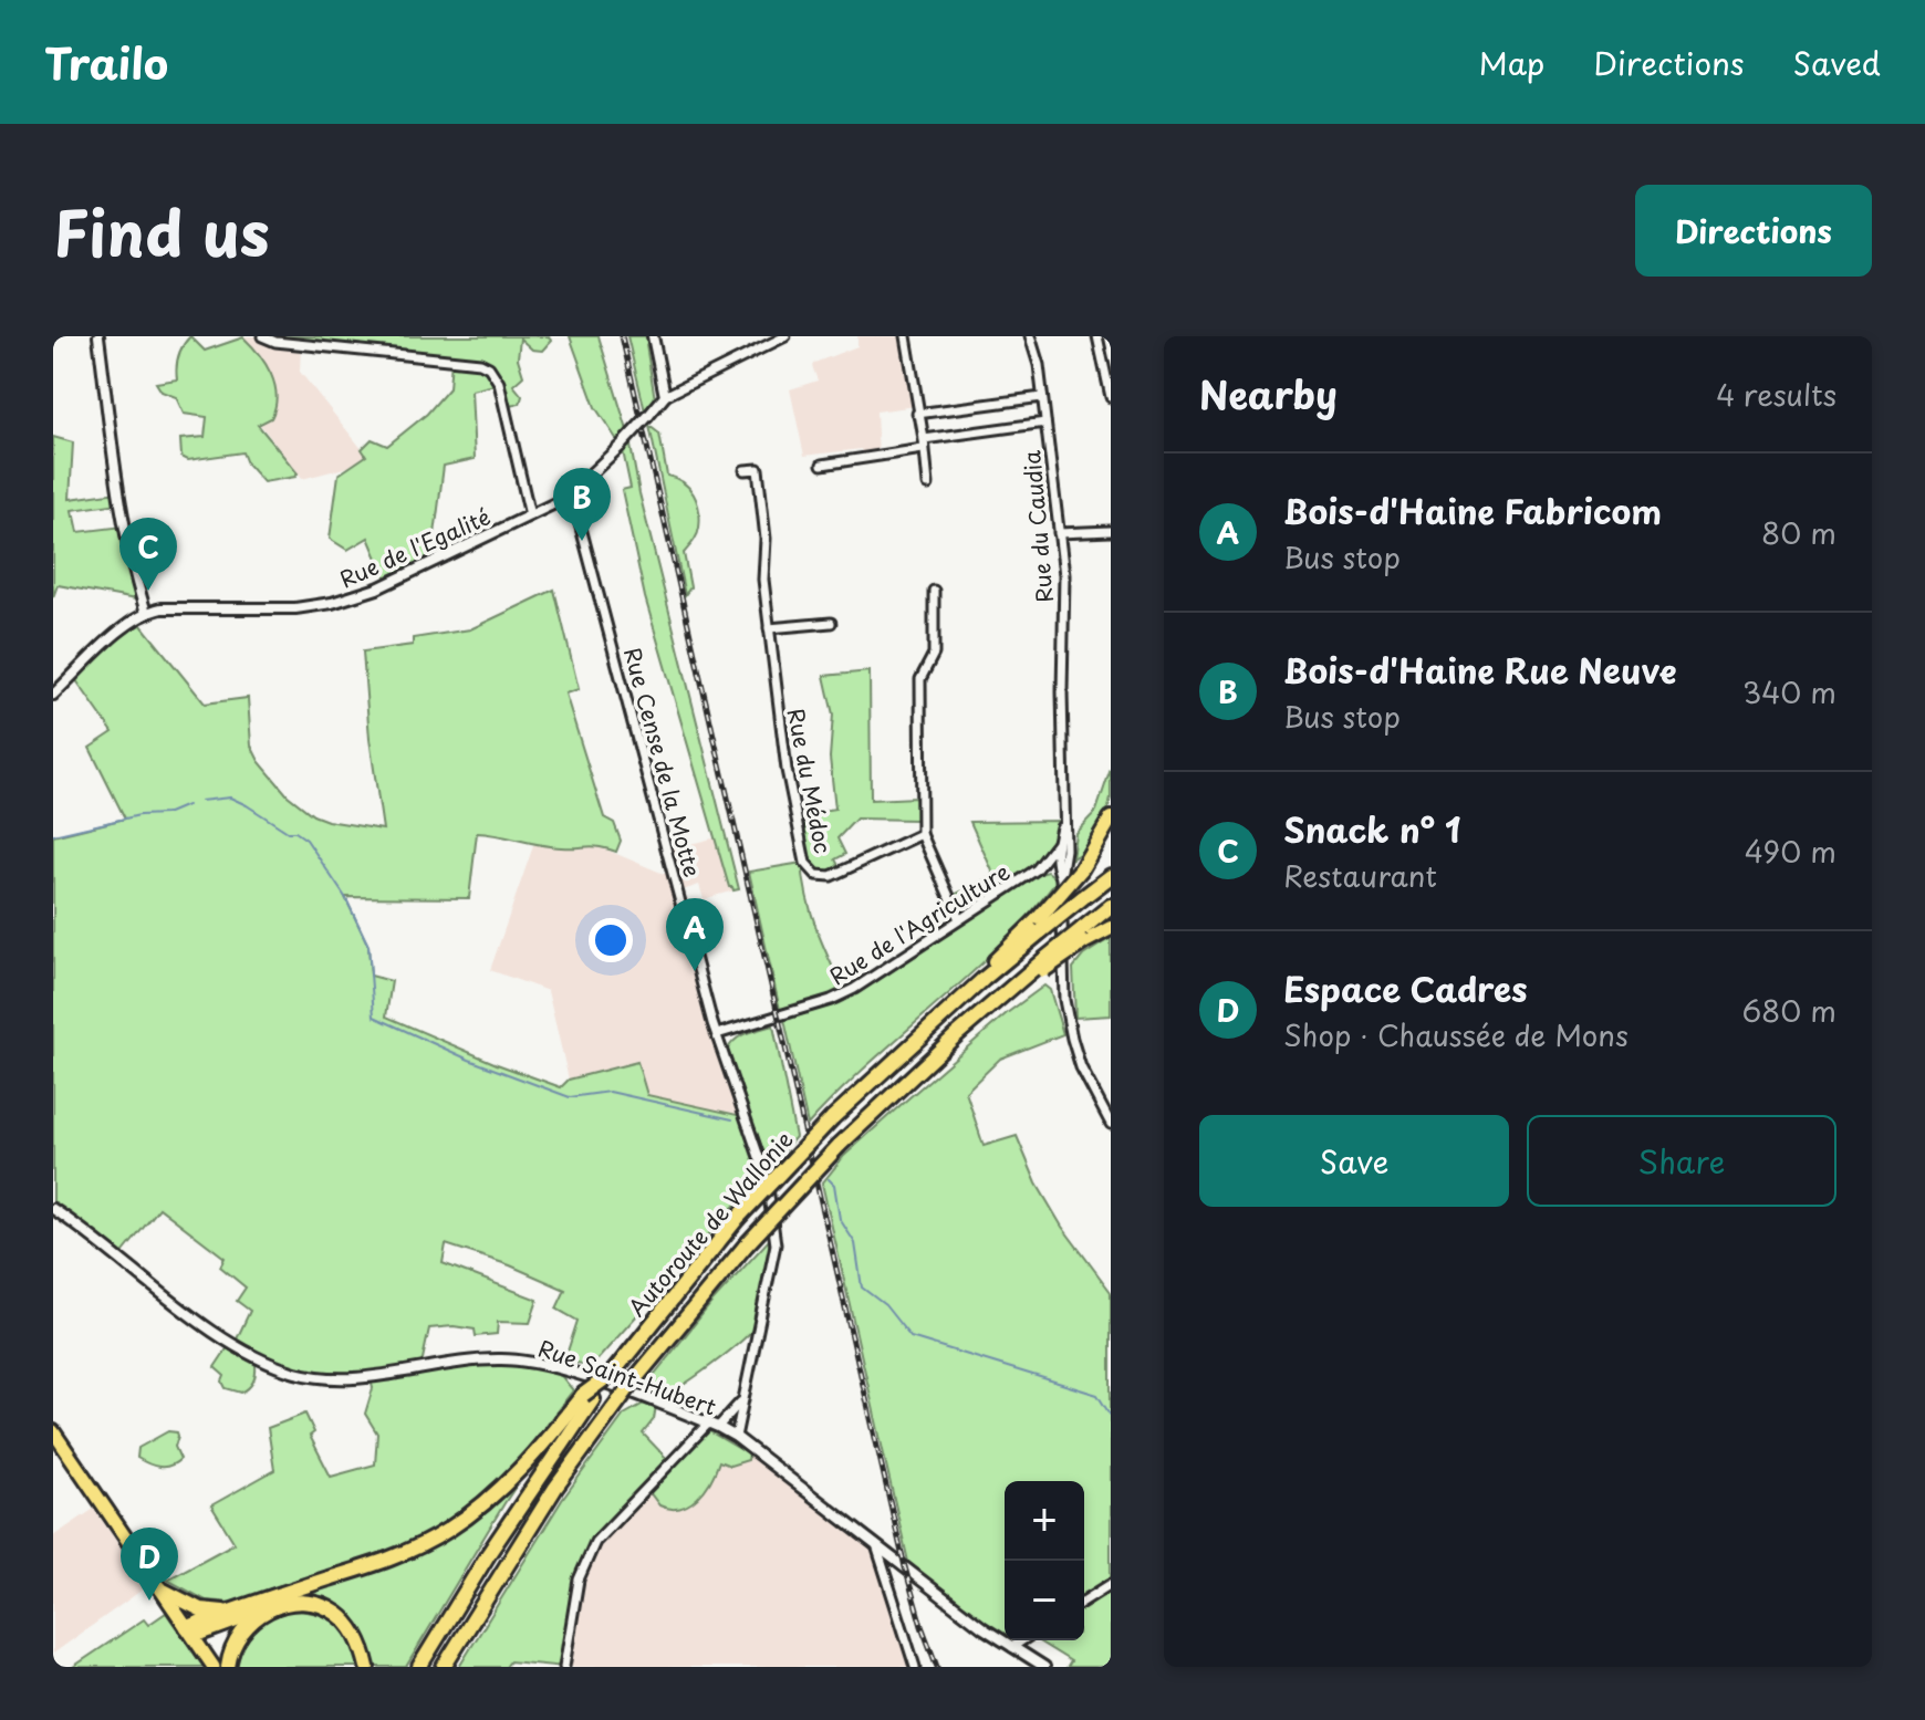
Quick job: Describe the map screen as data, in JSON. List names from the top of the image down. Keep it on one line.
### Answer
{"streets":{"highway":["Autoroute de Wallonie"],"street":["Rue du Caudia","Rue de l'Egalité","Rue Cense de la Motte","Rue du Médoc","Rue de l'Agriculture","Rue Saint-Hubert"]},"crossings":[["Rue du Caudia","Rue de l'Agriculture"],["Rue de l'Egalité","Rue Cense de la Motte"],["Rue Cense de la Motte","Rue de l'Agriculture"],["Rue Cense de la Motte","Rue Saint-Hubert"]],"page":{"header":"Trailo","nav":["Map","Directions","Saved"],"title":"Find us","buttons":["Directions",["Save","Share"]],"heading":["Nearby","4 results"],"list":[{"mark":"A","name":"Bois-d'Haine Fabricom","note":"Bus stop","value":"80 m"},{"mark":"B","name":"Bois-d'Haine Rue Neuve","note":"Bus stop","value":"340 m"},{"mark":"C","name":"Snack n° 1","note":"Restaurant","value":"490 m"},{"mark":"D","name":"Espace Cadres","note":"Shop · Chaussée de Mons","value":"680 m"}],"pins":["B","C","A","D"],"map_buttons":["+","−"]}}
